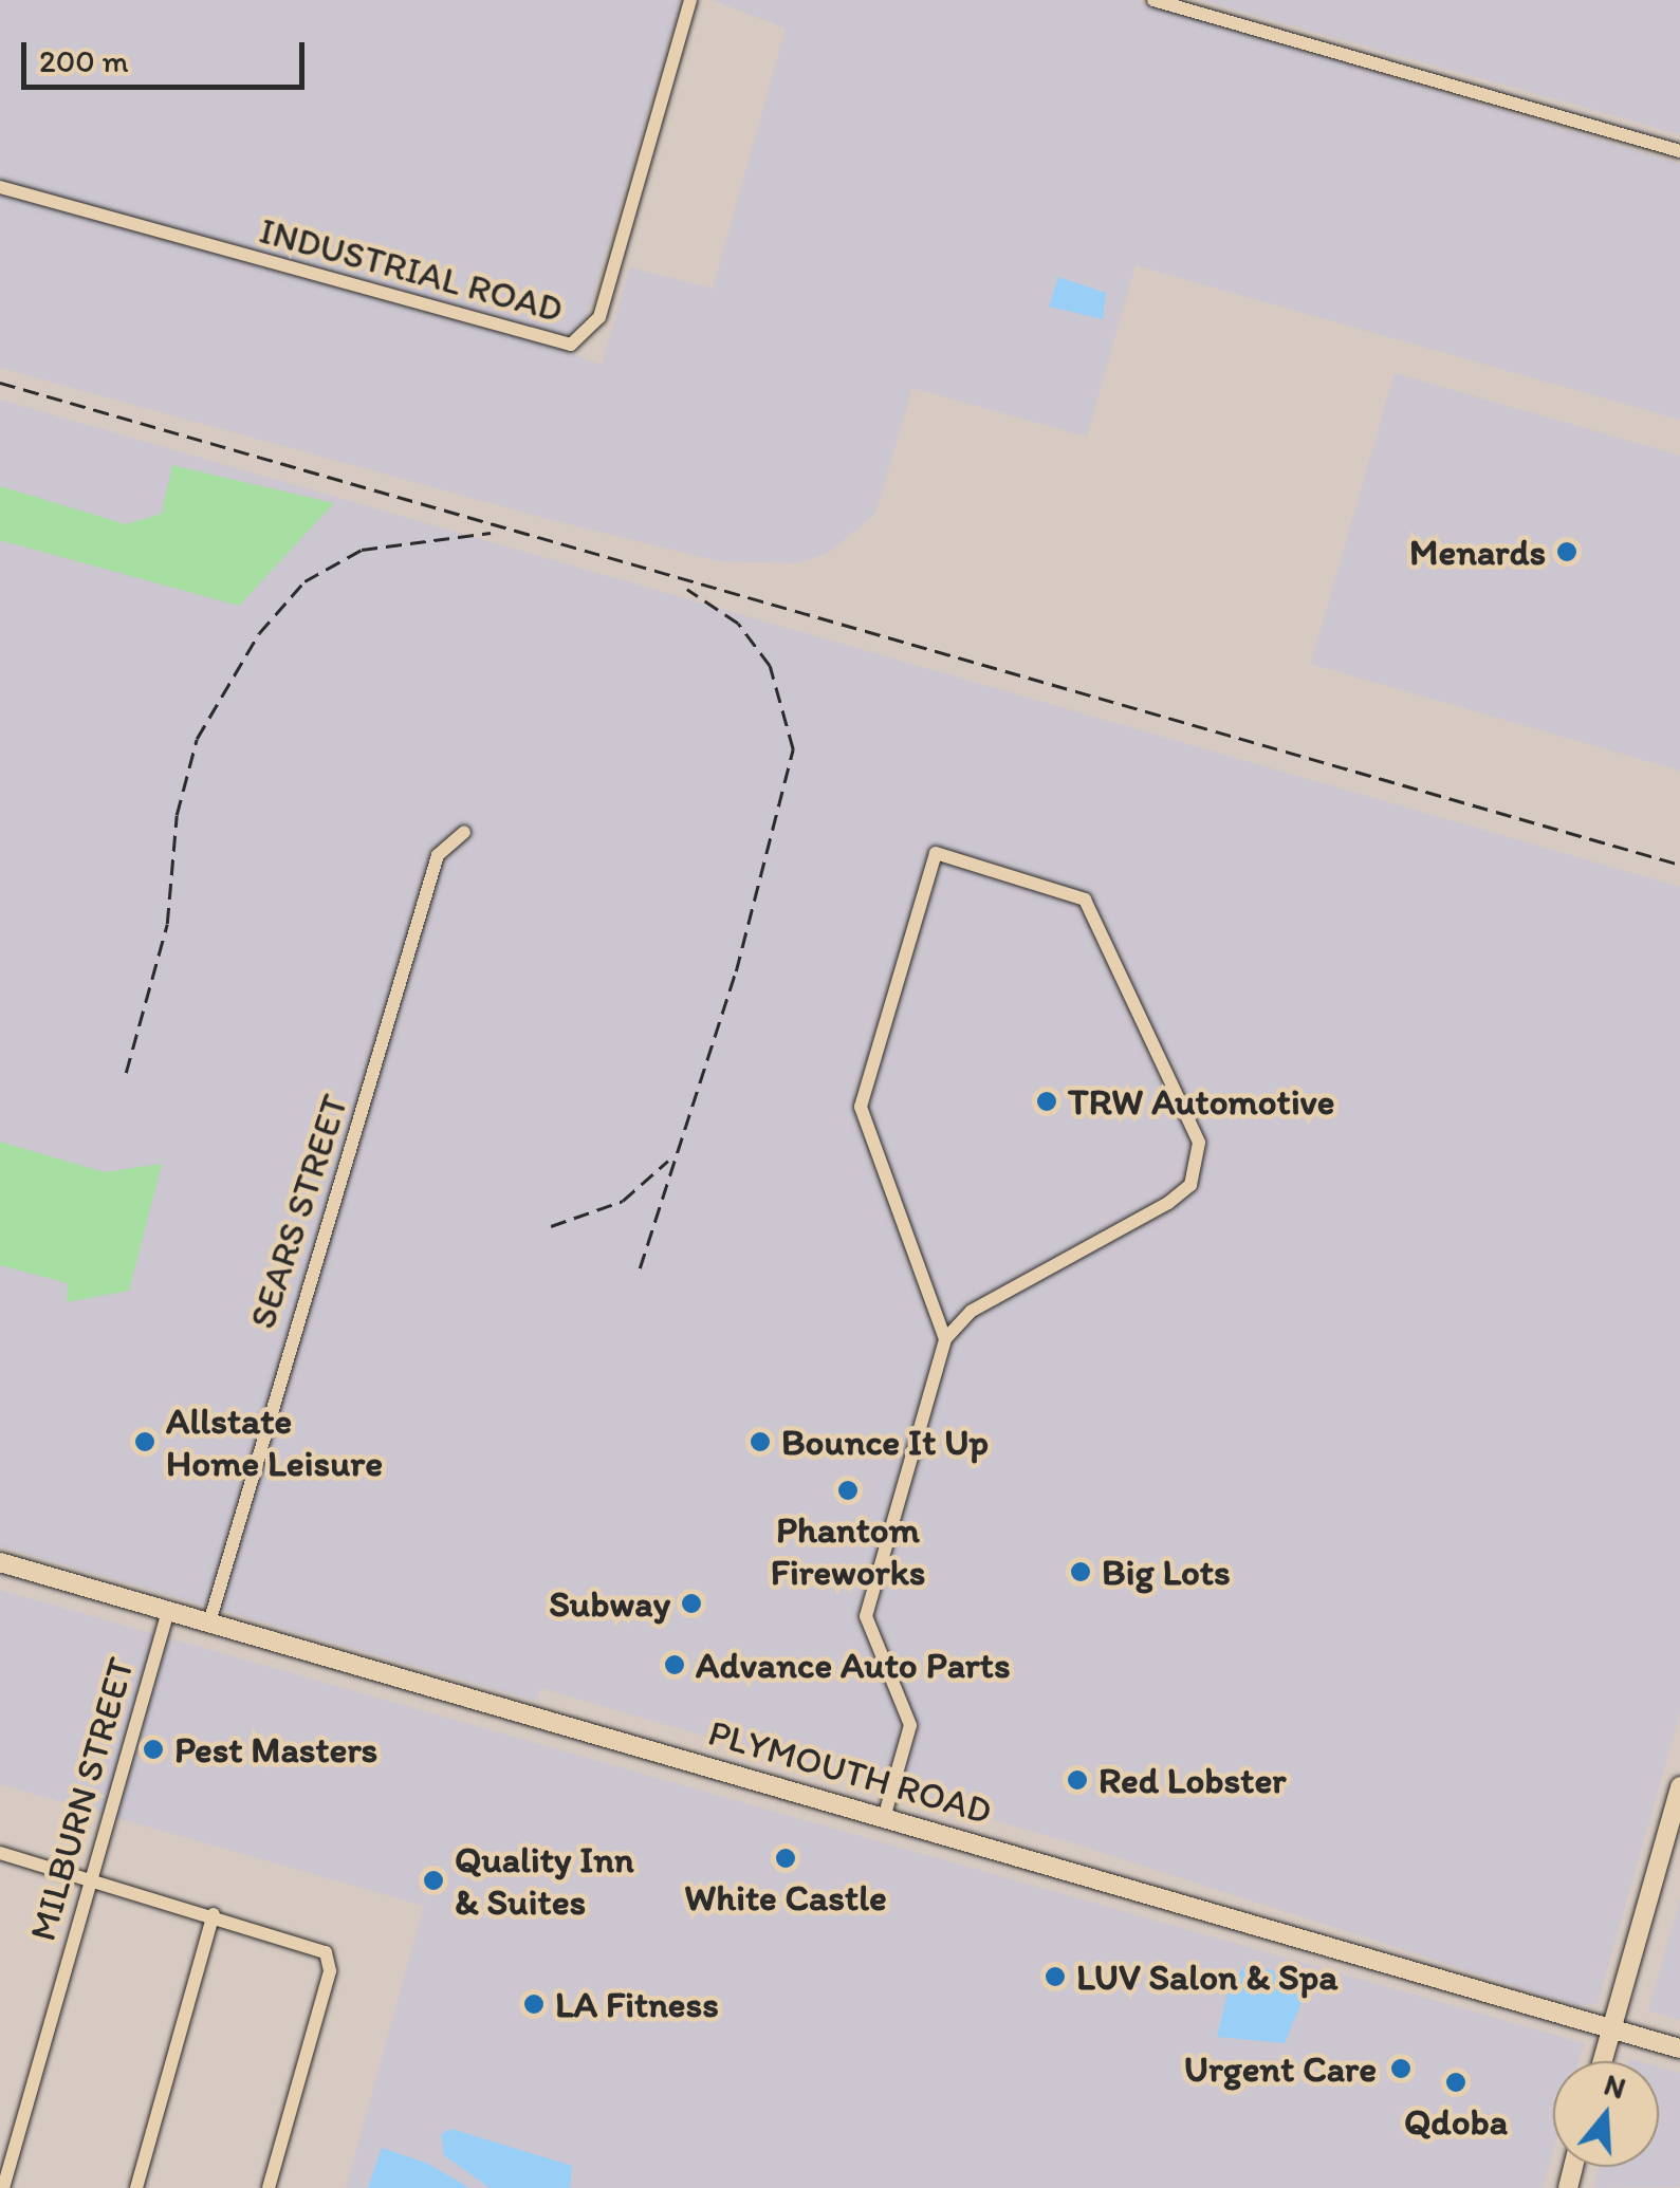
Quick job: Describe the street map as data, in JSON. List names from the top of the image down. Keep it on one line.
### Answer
{"streets":{"main road":["PLYMOUTH ROAD"],"street":["INDUSTRIAL ROAD","SEARS STREET","MILBURN STREET"]},"crossings":[["SEARS STREET","PLYMOUTH ROAD"],["PLYMOUTH ROAD","MILBURN STREET"]],"places":["Menards","TRW Automotive","Allstate Home Leisure","Bounce It Up","Phantom Fireworks","Big Lots","Subway","Advance Auto Parts","Pest Masters","Red Lobster","White Castle","Quality Inn & Suites","LUV Salon & Spa","LA Fitness","Urgent Care","Qdoba"],"scale_bar":"200 m","north":"top"}
